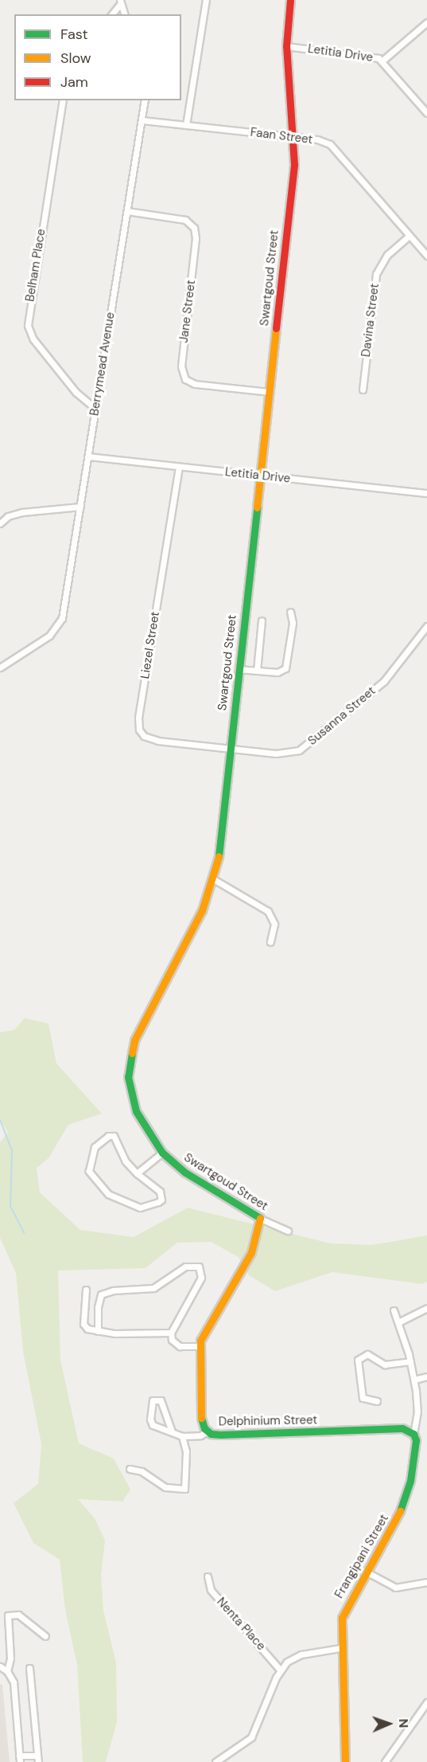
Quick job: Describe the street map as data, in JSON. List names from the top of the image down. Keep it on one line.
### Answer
{"streets":{"street":["Letitia Drive","Faan Street","Belham Place","Swartgoud Street","Jane Street","Davina Street","Berrymead Avenue","Liezel Street","Susanna Street","Delphinium Street","Frangipani Street","Nenta Place"]},"crossings":[["Letitia Drive","Swartgoud Street"],["Letitia Drive","Berrymead Avenue"],["Letitia Drive","Liezel Street"],["Faan Street","Swartgoud Street"],["Faan Street","Davina Street"],["Faan Street","Berrymead Avenue"],["Belham Place","Berrymead Avenue"],["Swartgoud Street","Jane Street"],["Swartgoud Street","Liezel Street"],["Swartgoud Street","Susanna Street"],["Swartgoud Street","Delphinium Street"],["Jane Street","Berrymead Avenue"],["Liezel Street","Susanna Street"],["Delphinium Street","Frangipani Street"]],"legend":["Fast","Slow","Jam"],"north":"right"}
